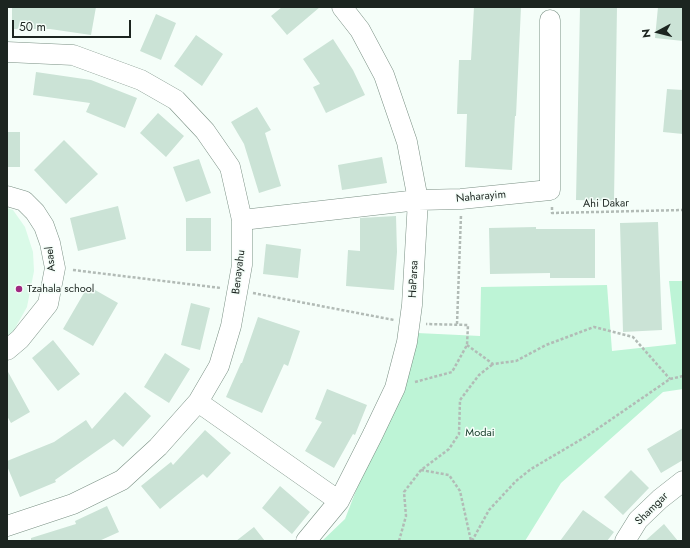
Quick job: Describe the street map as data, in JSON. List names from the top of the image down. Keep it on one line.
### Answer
{"streets":{"street":["Naharayim","Asael","Benayahu","HaParsa","Shamgar"],"path":["Ahi Dakar"]},"crossings":[["Naharayim","Ahi Dakar"],["Naharayim","Benayahu"],["Naharayim","HaParsa"]],"parks":["Modai"],"places":["Tzahala school"],"scale_bar":"50 m","north":"left"}
